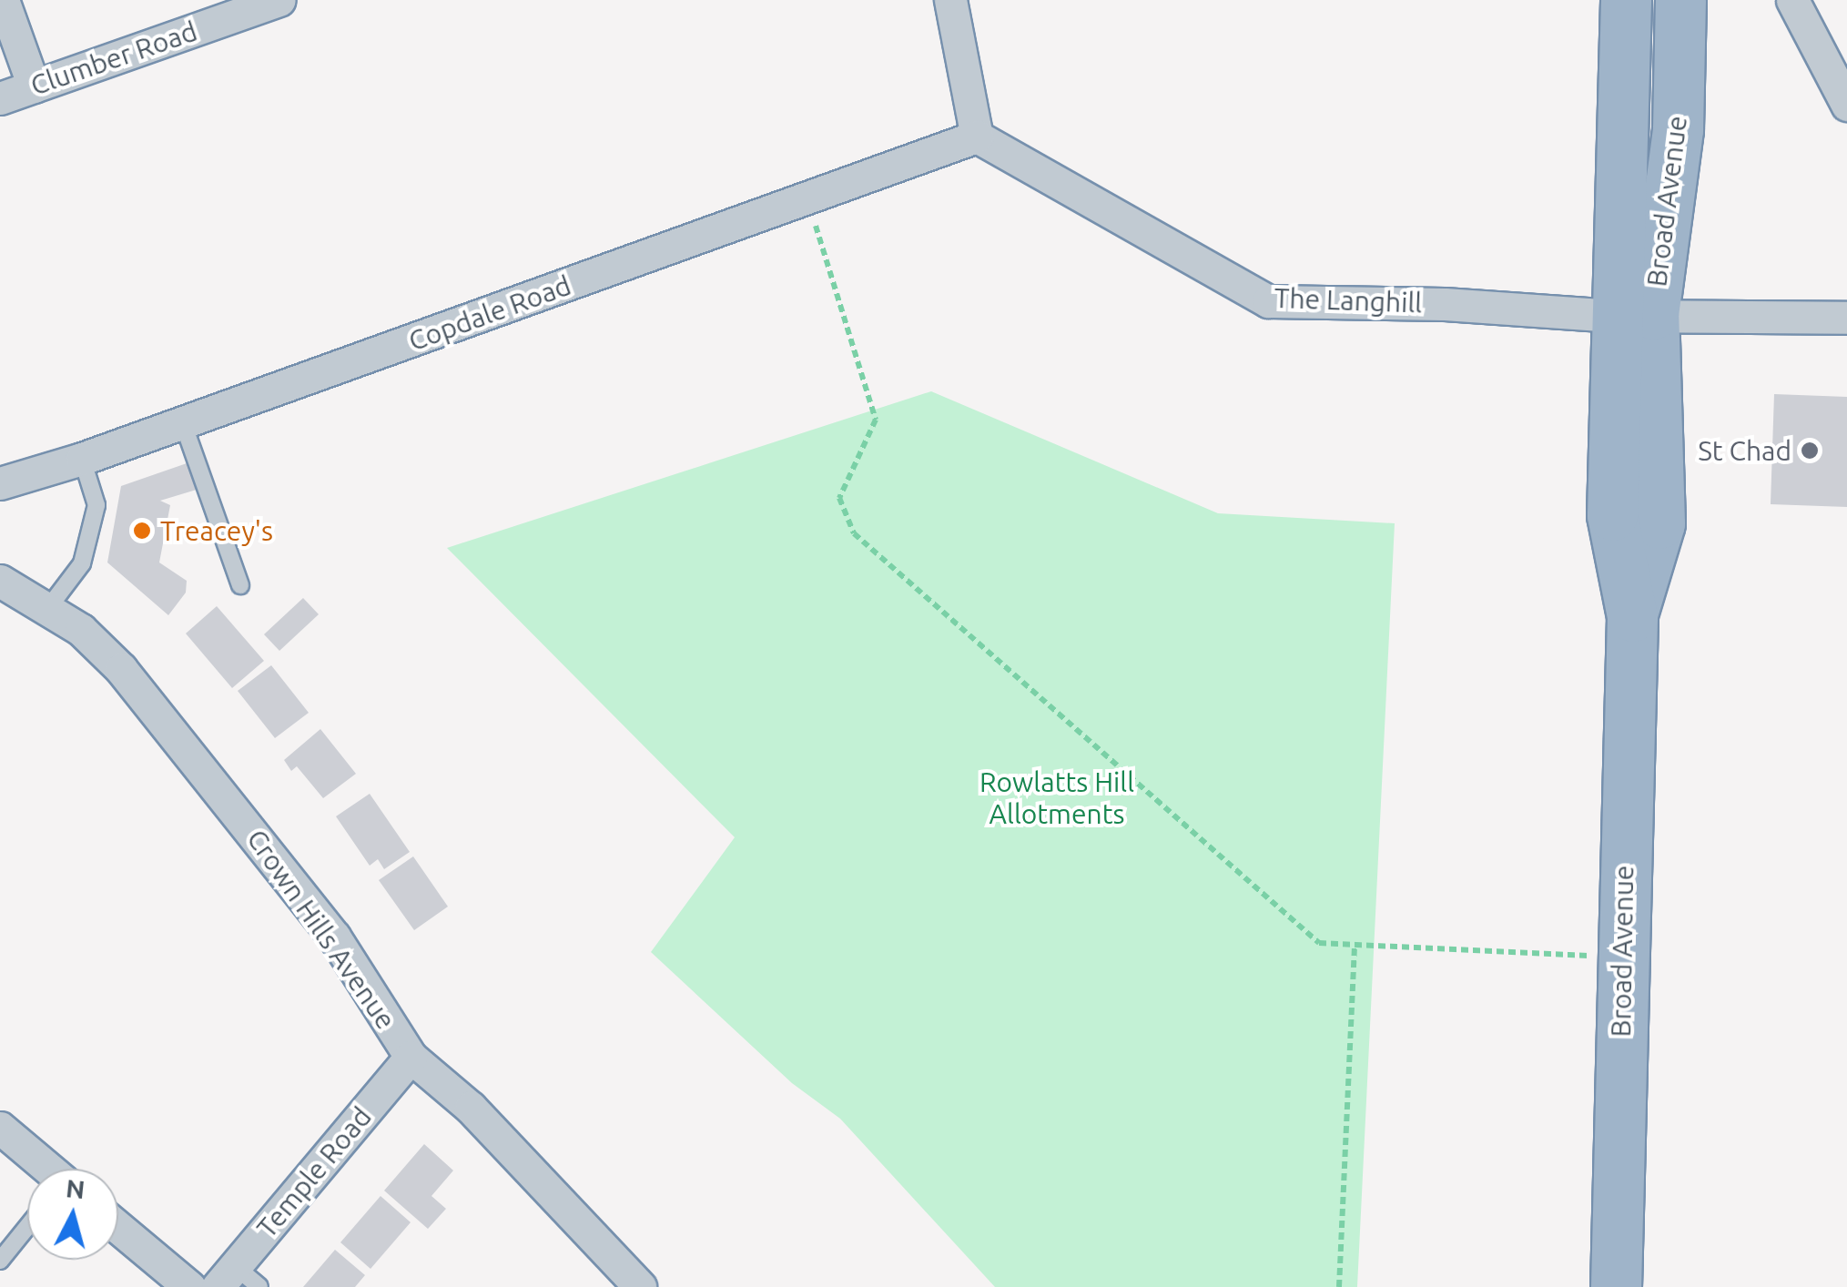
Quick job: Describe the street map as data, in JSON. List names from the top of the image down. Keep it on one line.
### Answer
{"streets":{"highway":["Broad Avenue"],"street":["Clumber Road","The Langhill","Copdale Road","Crown Hills Avenue","Temple Road"]},"crossings":[["Broad Avenue","The Langhill"],["The Langhill","Copdale Road"],["Crown Hills Avenue","Temple Road"]],"parks":["Rowlatts Hill Allotments"],"places":["St Chad","Treacey's"],"north":"top"}
